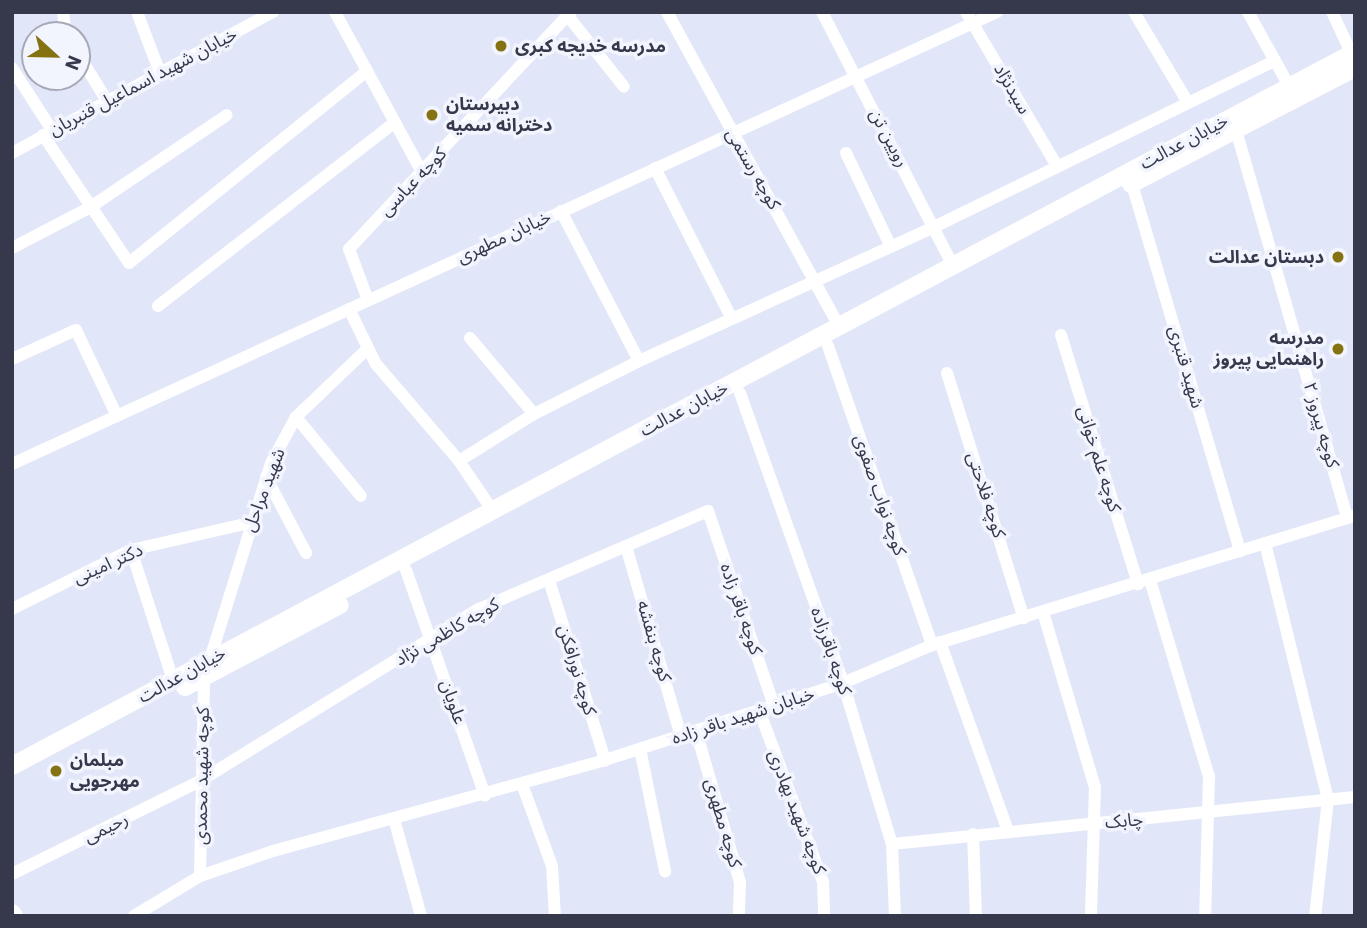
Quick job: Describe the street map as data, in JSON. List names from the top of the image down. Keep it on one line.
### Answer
{"streets":{"main road":["خیابان عدالت"],"street":["خیابان شهید اسماعیل قنبریان","سیدنژاد","رویین تن","کوچه رستمی","کوچه عباسی","خیابان مطهری","شهید قنبری","کوچه پیروز ۲","کوچه علم خوانی","شهید مراحل","کوچه نواب صفوی","کوچه فلاحتی","دکتر امینی","کوچه باقر زاده","کوچه کاظمی نژاد","کوچه بنفشه","کوچه باقرزاده","کوچه نورافکن","علویان","خیابان شهید باقر زاده","کوچه شهید محمدی","کوچه شهید بهادری","چابک","کوچه مطهری","رحیمی"]},"crossings":[["سیدنژاد","خیابان مطهری"],["رویین تن","خیابان عدالت"],["رویین تن","خیابان مطهری"],["خیابان عدالت","کوچه رستمی"],["خیابان عدالت","شهید قنبری"],["خیابان عدالت","کوچه پیروز ۲"],["خیابان عدالت","شهید مراحل"],["خیابان عدالت","کوچه نواب صفوی"],["خیابان عدالت","کوچه باقرزاده"],["خیابان عدالت","علویان"],["خیابان عدالت","کوچه شهید محمدی"],["کوچه رستمی","خیابان مطهری"],["کوچه عباسی","خیابان مطهری"],["شهید قنبری","خیابان شهید باقر زاده"],["کوچه پیروز ۲","خیابان شهید باقر زاده"],["کوچه علم خوانی","خیابان شهید باقر زاده"],["کوچه علم خوانی","چابک"],["شهید مراحل","دکتر امینی"],["کوچه نواب صفوی","خیابان شهید باقر زاده"],["کوچه نواب صفوی","چابک"],["کوچه فلاحتی","خیابان شهید باقر زاده"],["کوچه باقر زاده","کوچه کاظمی نژاد"],["کوچه باقر زاده","خیابان شهید باقر زاده"],["کوچه کاظمی نژاد","کوچه بنفشه"],["کوچه کاظمی نژاد","کوچه نورافکن"],["کوچه کاظمی نژاد","علویان"],["کوچه کاظمی نژاد","کوچه شهید محمدی"],["کوچه کاظمی نژاد","رحیمی"],["کوچه بنفشه","خیابان شهید باقر زاده"],["کوچه باقرزاده","خیابان شهید باقر زاده"],["کوچه باقرزاده","چابک"],["کوچه نورافکن","خیابان شهید باقر زاده"],["علویان","خیابان شهید باقر زاده"],["خیابان شهید باقر زاده","کوچه شهید محمدی"],["خیابان شهید باقر زاده","کوچه شهید بهادری"],["خیابان شهید باقر زاده","کوچه مطهری"],["کوچه شهید محمدی","رحیمی"]],"places":["مدرسه خدیجه کبری","دبیرستان دخترانه سمیه","دبستان عدالت","مدرسه راهنمایی پیروز","مبلمان مهرجویی"],"north":"right"}
